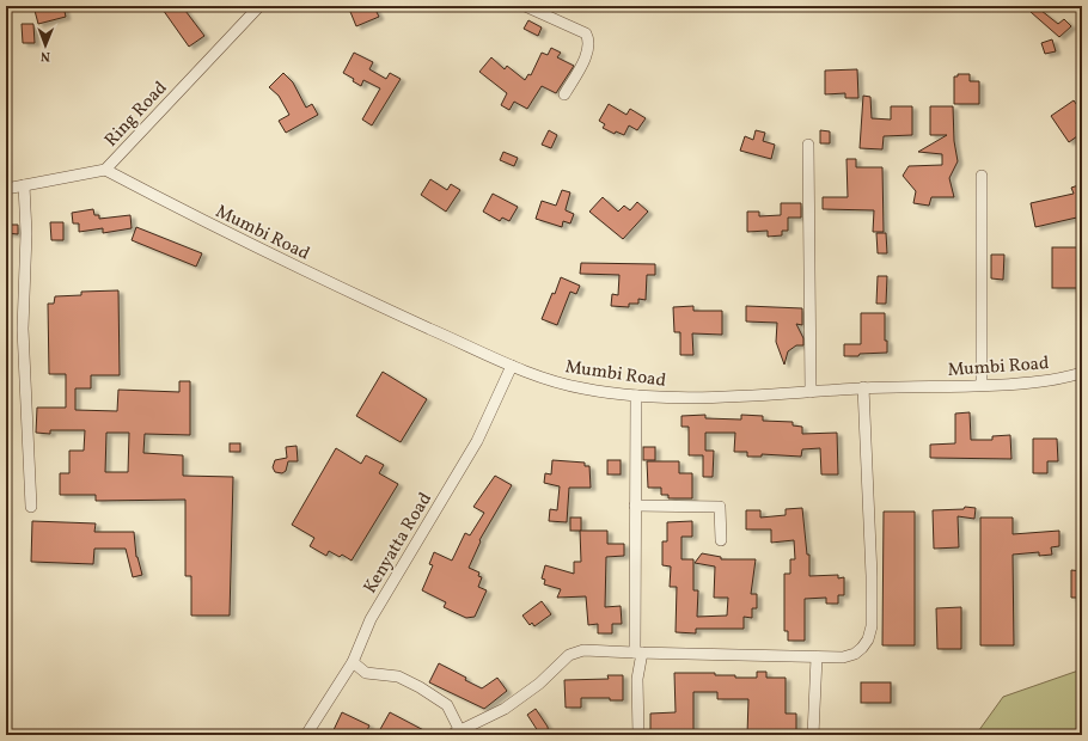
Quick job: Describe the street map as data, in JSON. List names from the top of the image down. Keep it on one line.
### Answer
{"streets":{"street":["Ring Road","Mumbi Road","Kenyatta Road"]},"crossings":[["Ring Road","Mumbi Road"],["Mumbi Road","Kenyatta Road"]],"north":"bottom"}
